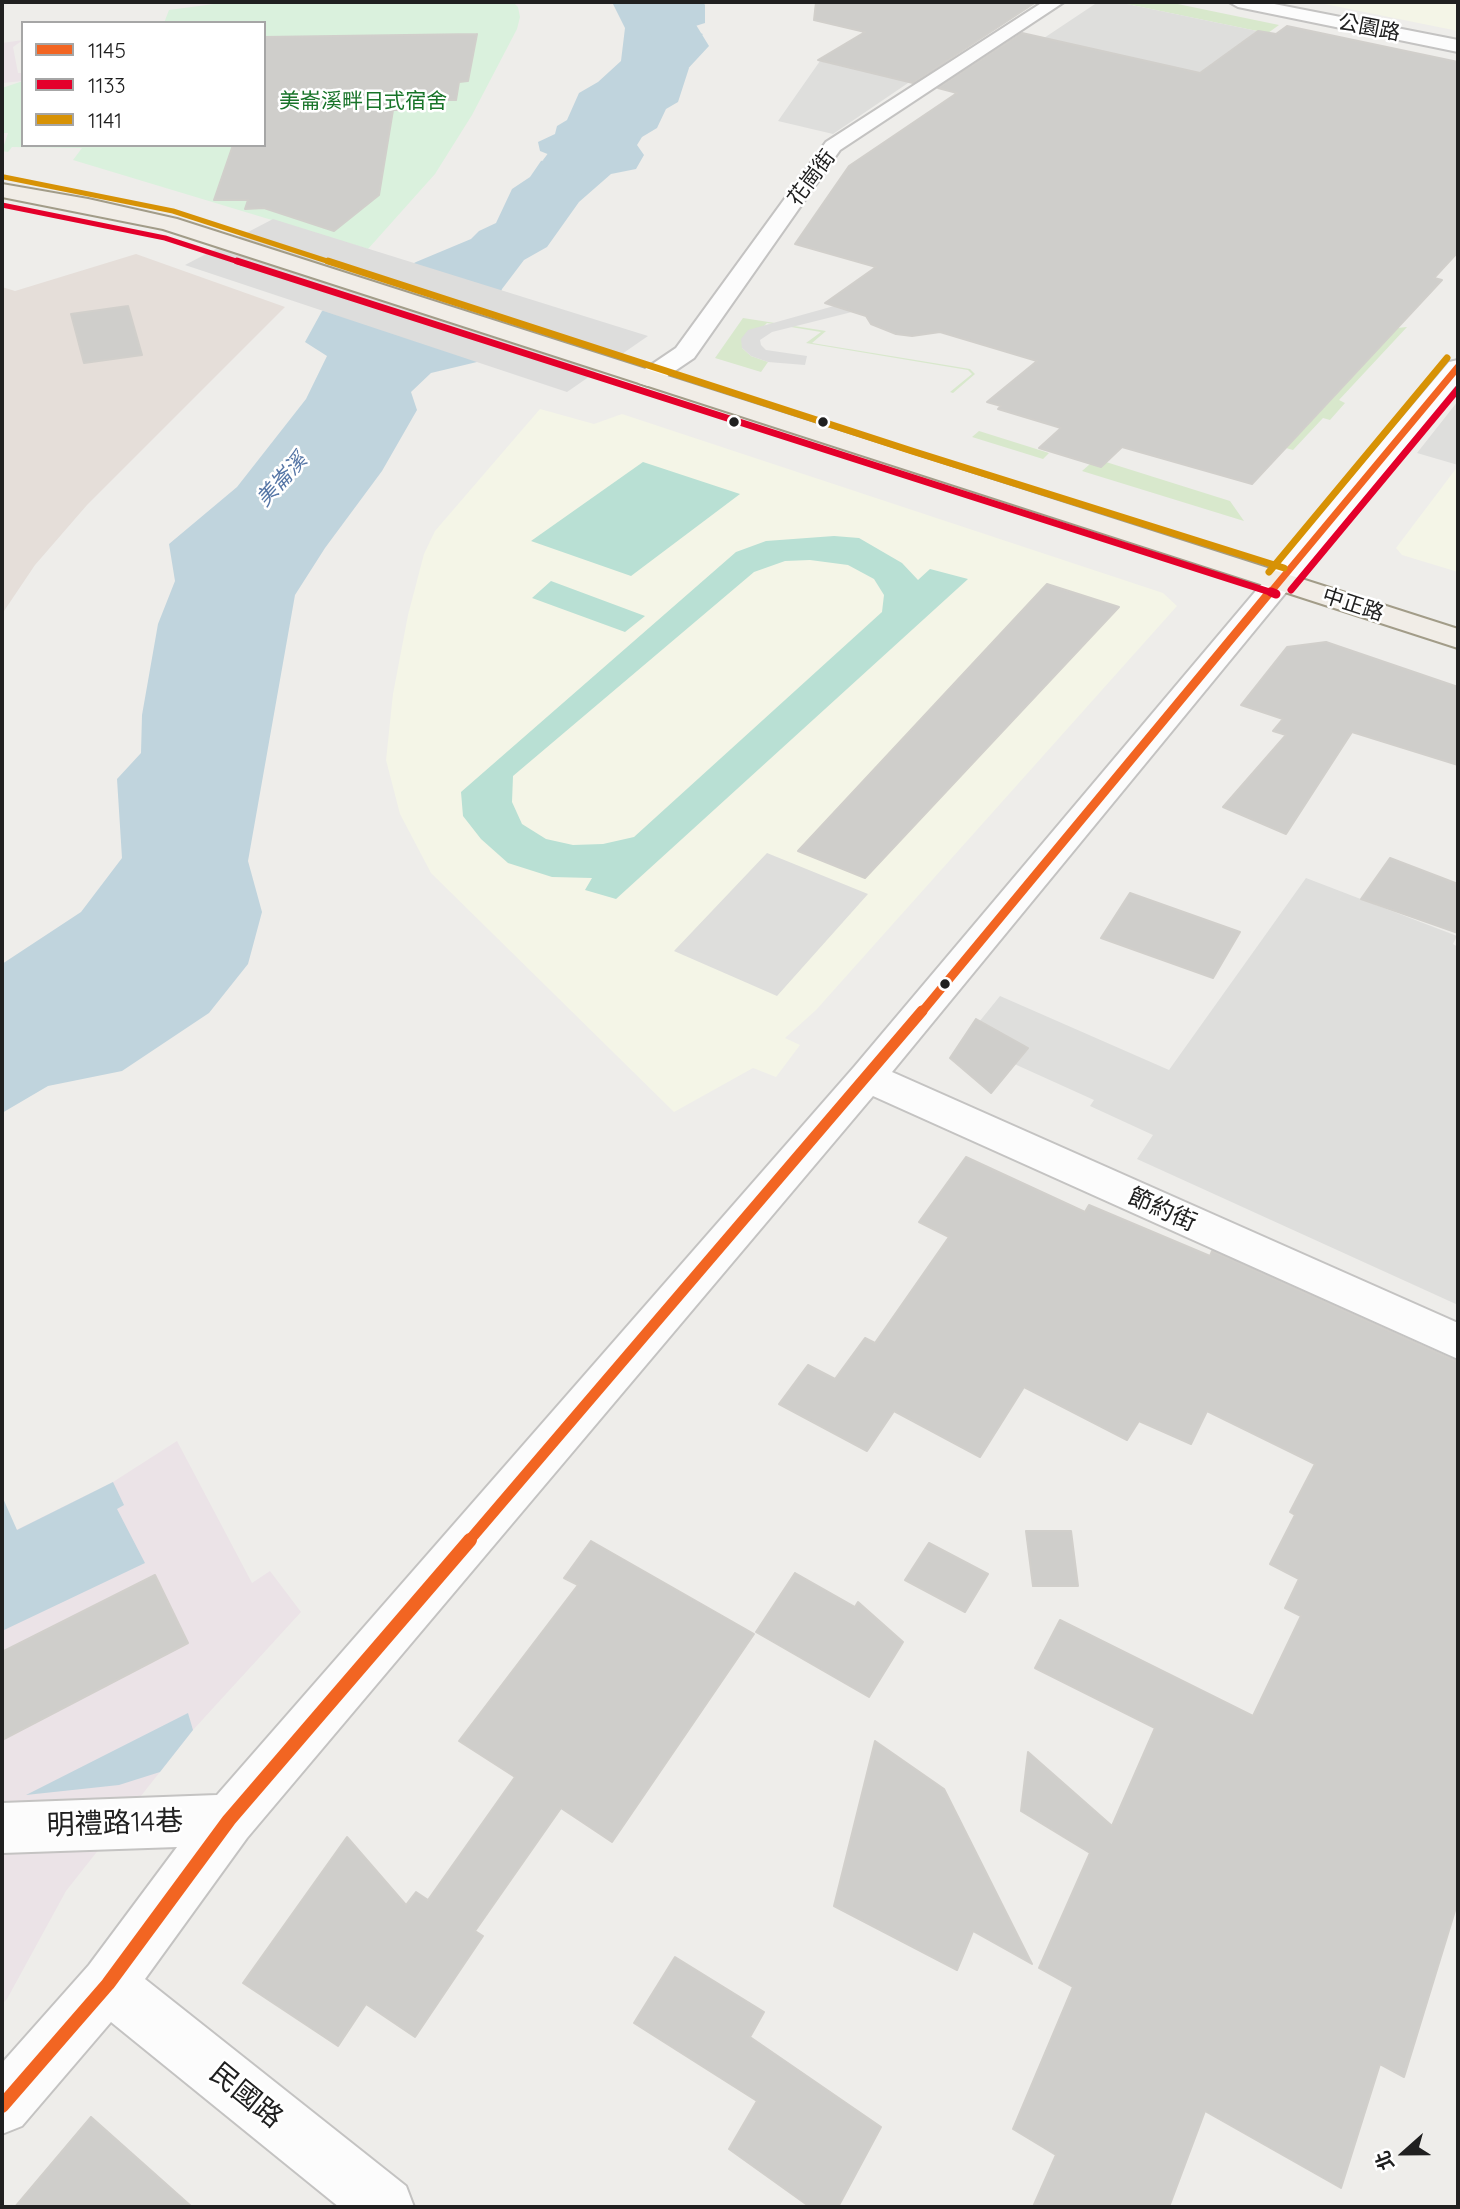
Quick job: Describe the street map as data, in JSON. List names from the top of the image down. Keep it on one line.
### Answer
{"streets":{"main road":["中正路"],"street":["公園路","花崗街","節約街","明禮路14巷","民國路"]},"crossings":[["花崗街","中正路"]],"water":["美崙溪"],"parks":["美崙溪畔日式宿舍"],"lines":["transit line 1141","transit line 1133","transit line 1145"],"legend":["1145","1133","1141"],"north":"left"}
